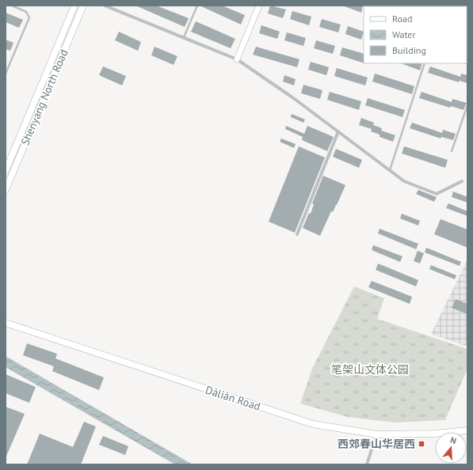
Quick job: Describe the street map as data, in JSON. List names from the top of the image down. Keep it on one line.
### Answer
{"streets":{"main road":["Shenyang North Road","Dàlián Road"]},"parks":["笔架山文体公园"],"places":{"transit":["西郊春山华居西"]},"legend":["Road","Water","Building"],"north":"top"}
